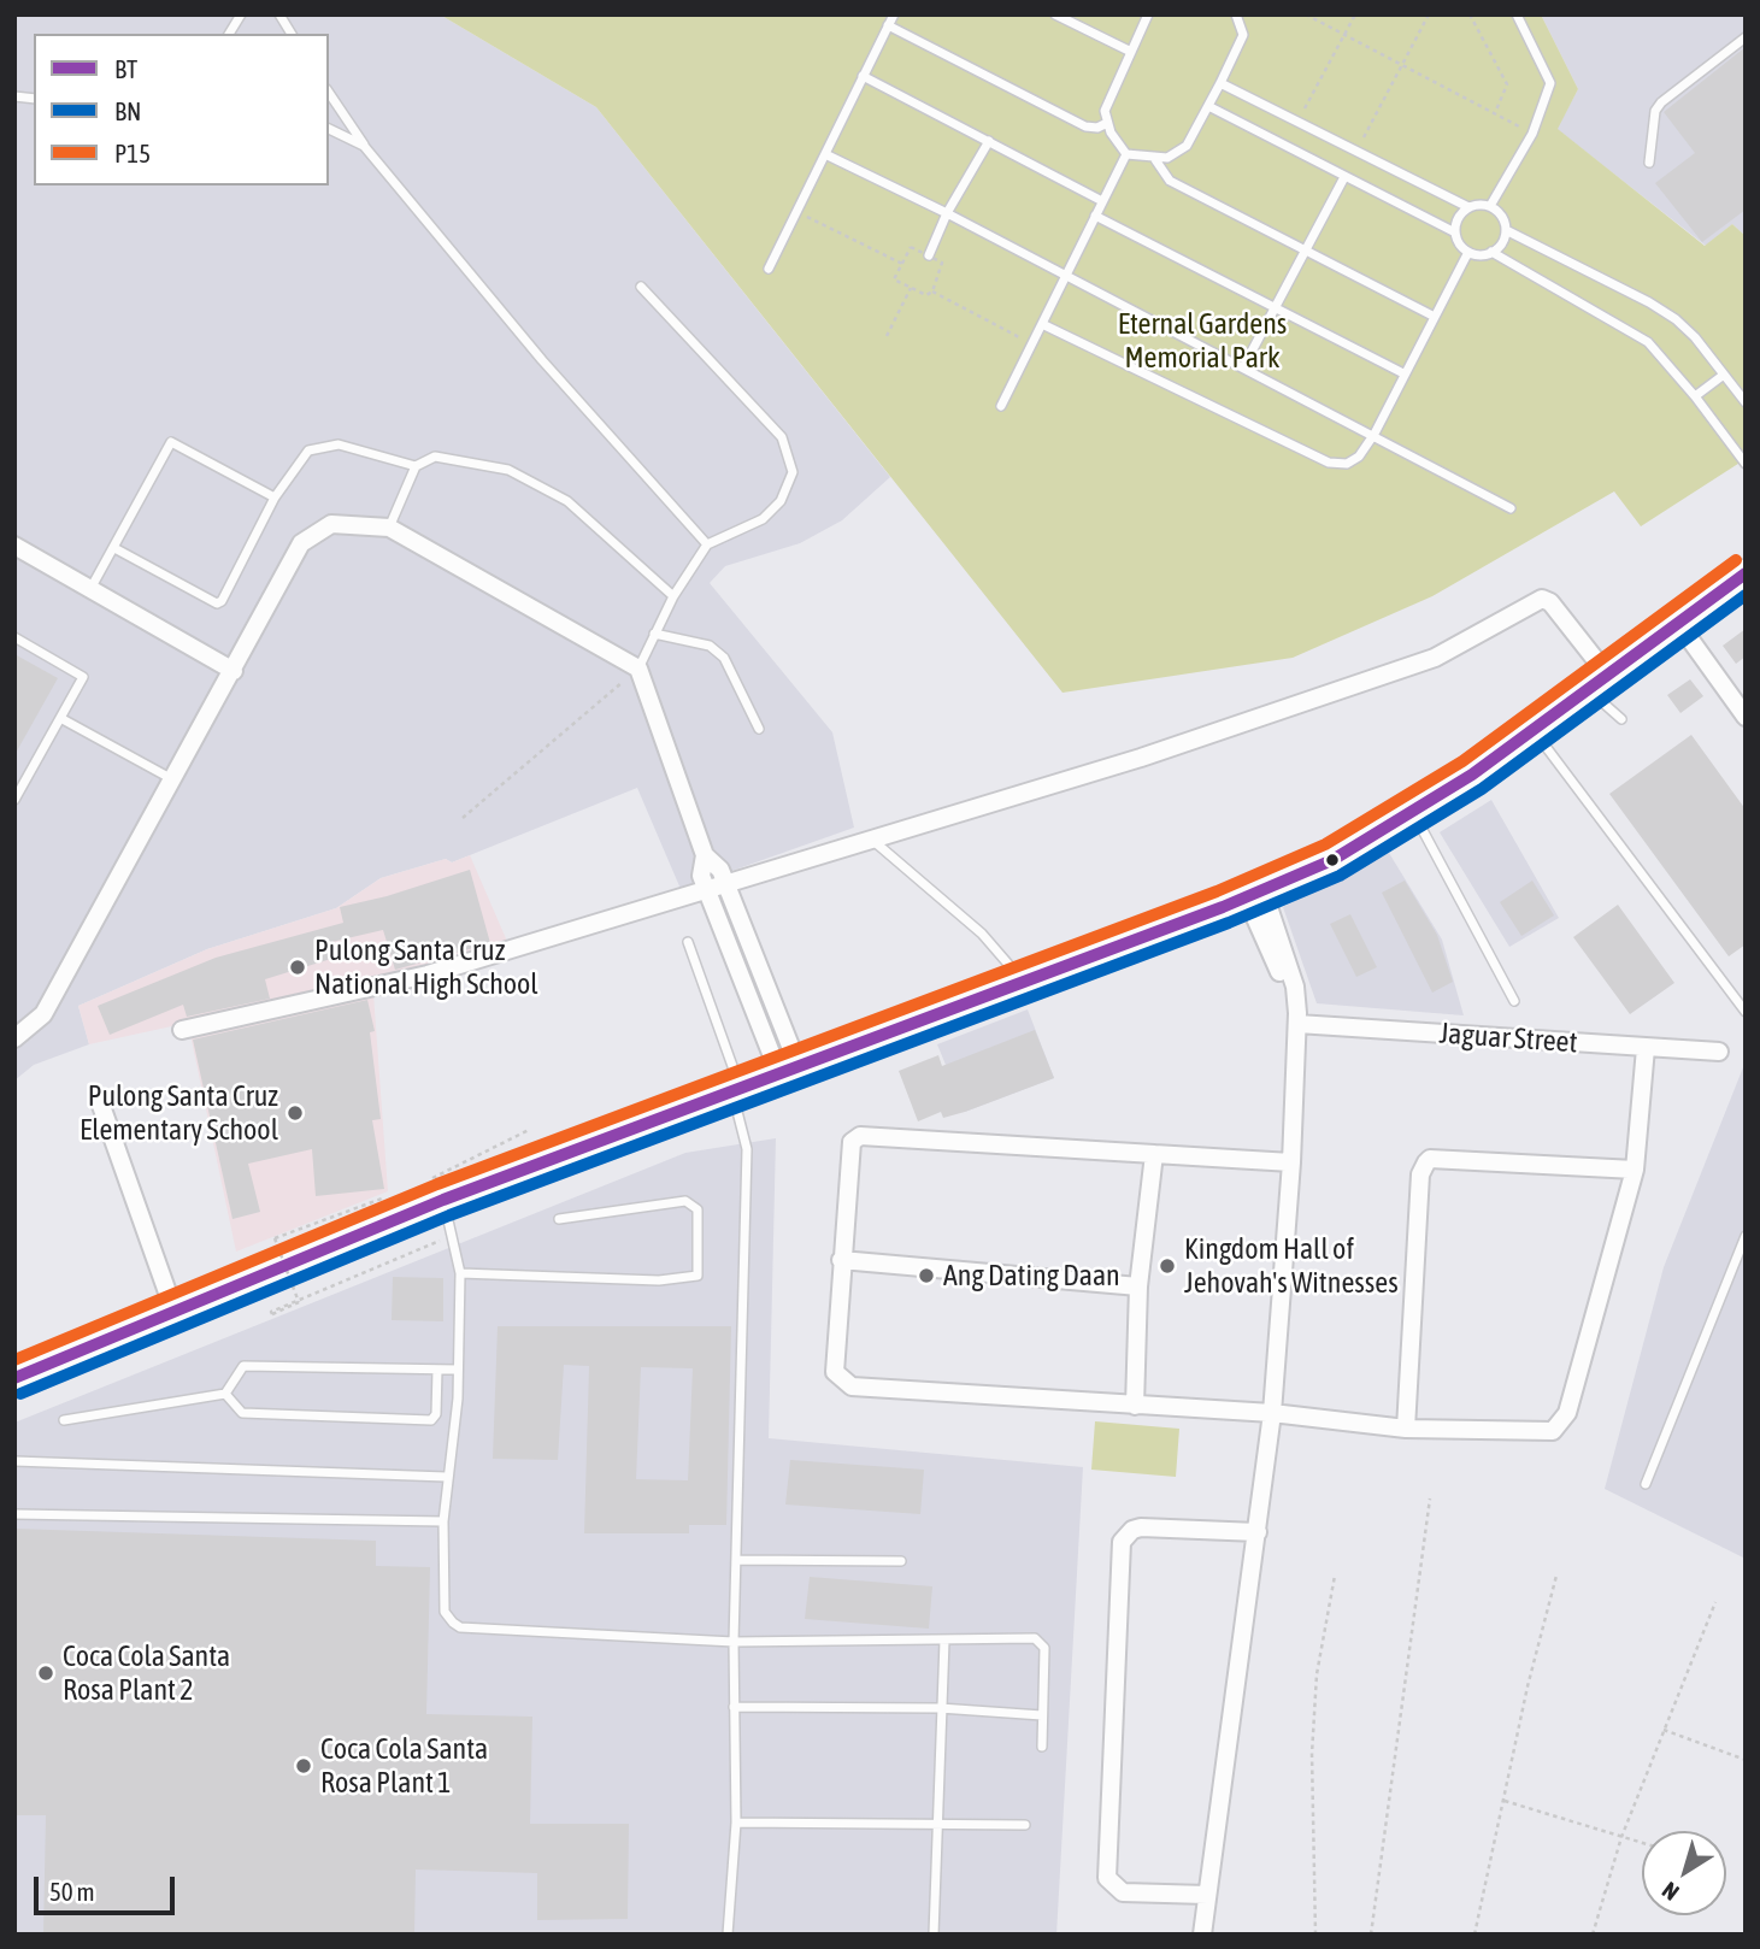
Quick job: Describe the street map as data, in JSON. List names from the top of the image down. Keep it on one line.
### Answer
{"streets":{"street":["Jaguar Street"]},"parks":["Eternal Gardens Memorial Park"],"places":["Pulong Santa Cruz National High School","Pulong Santa Cruz Elementary School","Kingdom Hall of Jehovah's Witnesses","Ang Dating Daan","Coca Cola Santa Rosa Plant 2","Coca Cola Santa Rosa Plant 1"],"lines":["transit line P15","transit line BT","transit line BN"],"legend":["BT","BN","P15"],"scale_bar":"50 m","north":"bottom left"}
